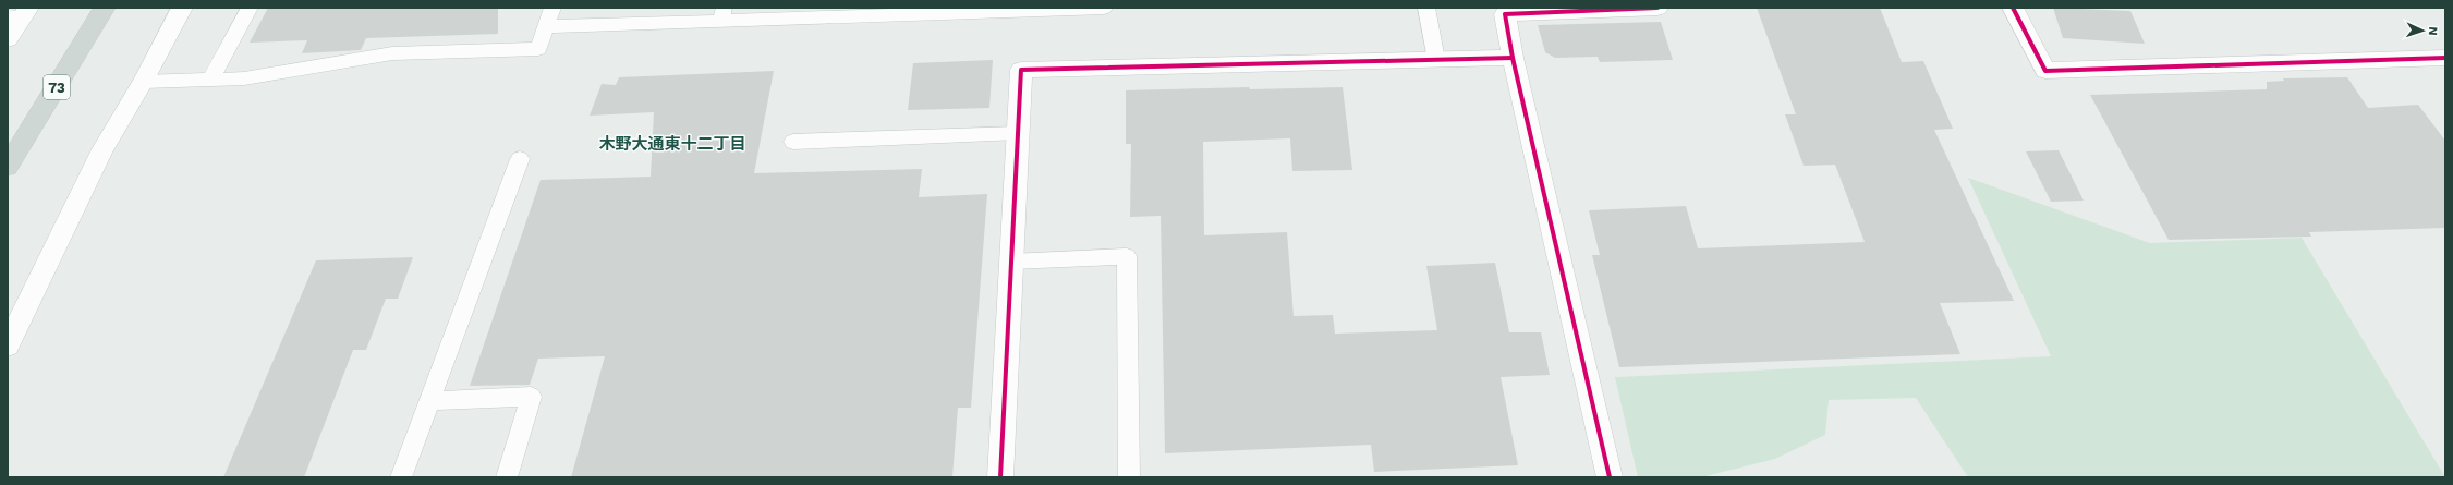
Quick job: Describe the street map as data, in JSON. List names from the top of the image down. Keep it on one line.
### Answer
{"streets":{"main road":["73"]},"districts":["木野大通東十二丁目"],"north":"right"}
